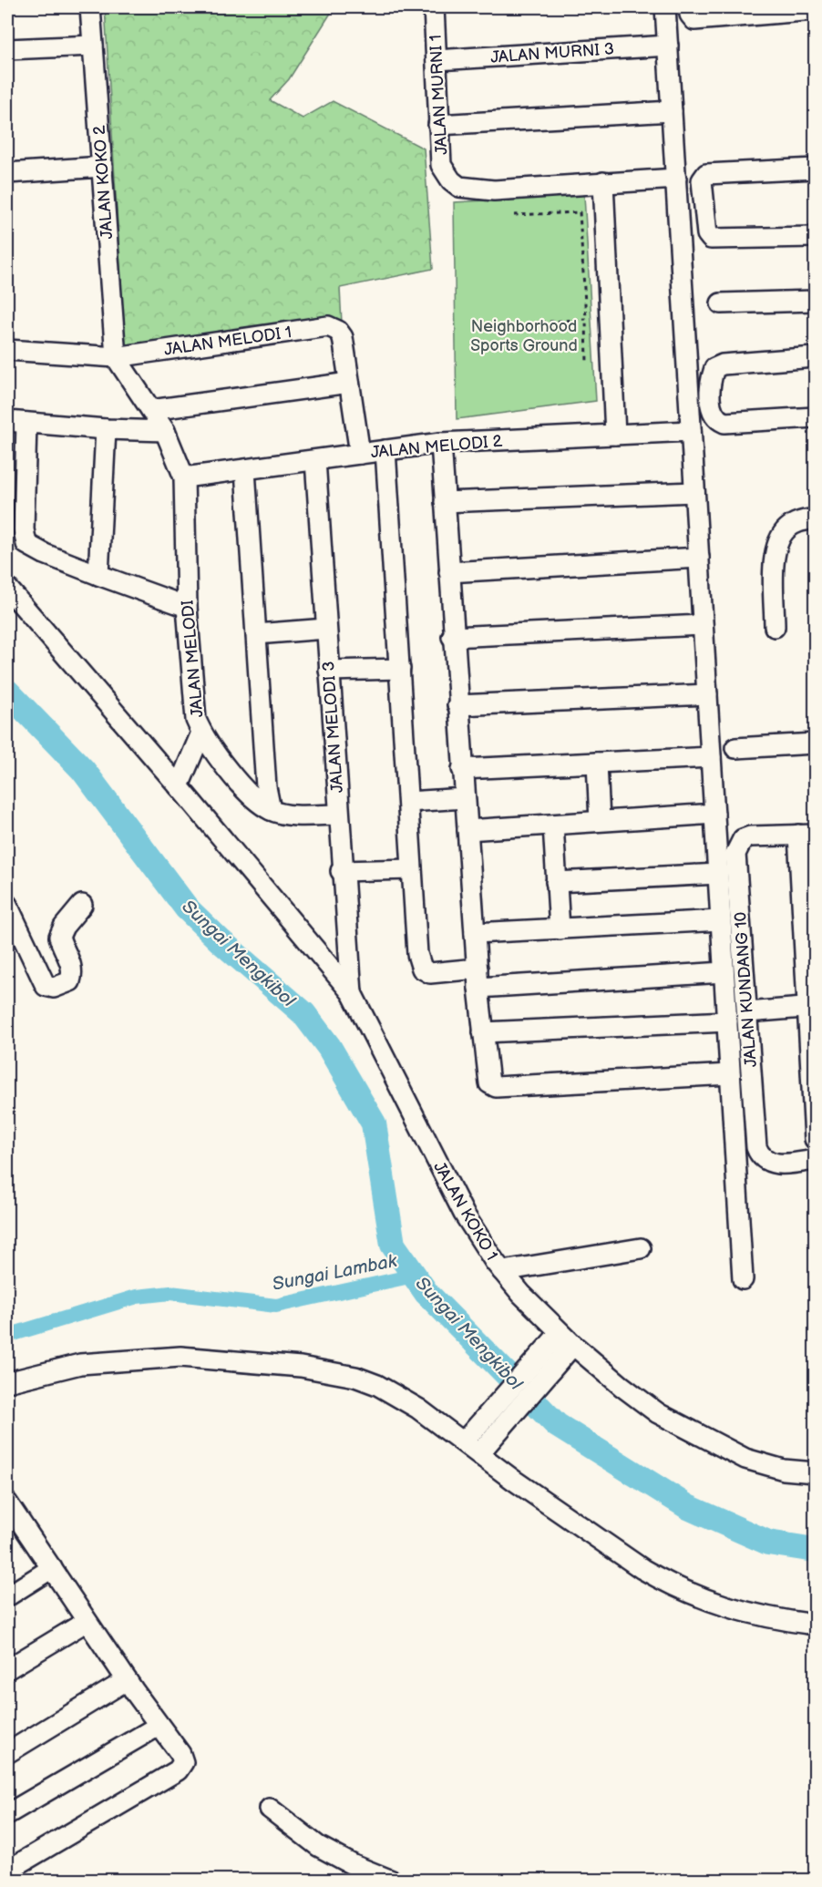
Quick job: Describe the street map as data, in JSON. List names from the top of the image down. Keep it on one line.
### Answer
{"streets":{"street":["JALAN MURNI 3","JALAN MURNI 1","JALAN KOKO 2","JALAN MELODI 1","JALAN MELODI 2","JALAN MELODI","JALAN MELODI 3","JALAN KUNDANG 10","JALAN KOKO 1"]},"crossings":[["JALAN MURNI 3","JALAN MURNI 1"],["JALAN KOKO 2","JALAN MELODI 1"],["JALAN MELODI 2","JALAN MELODI"],["JALAN MELODI 2","JALAN MELODI 3"],["JALAN MELODI","JALAN MELODI 3"],["JALAN MELODI 3","JALAN KOKO 1"]],"water":["Sungai Mengkibol","Sungai Lambak"],"parks":["Neighborhood Sports Ground"]}
